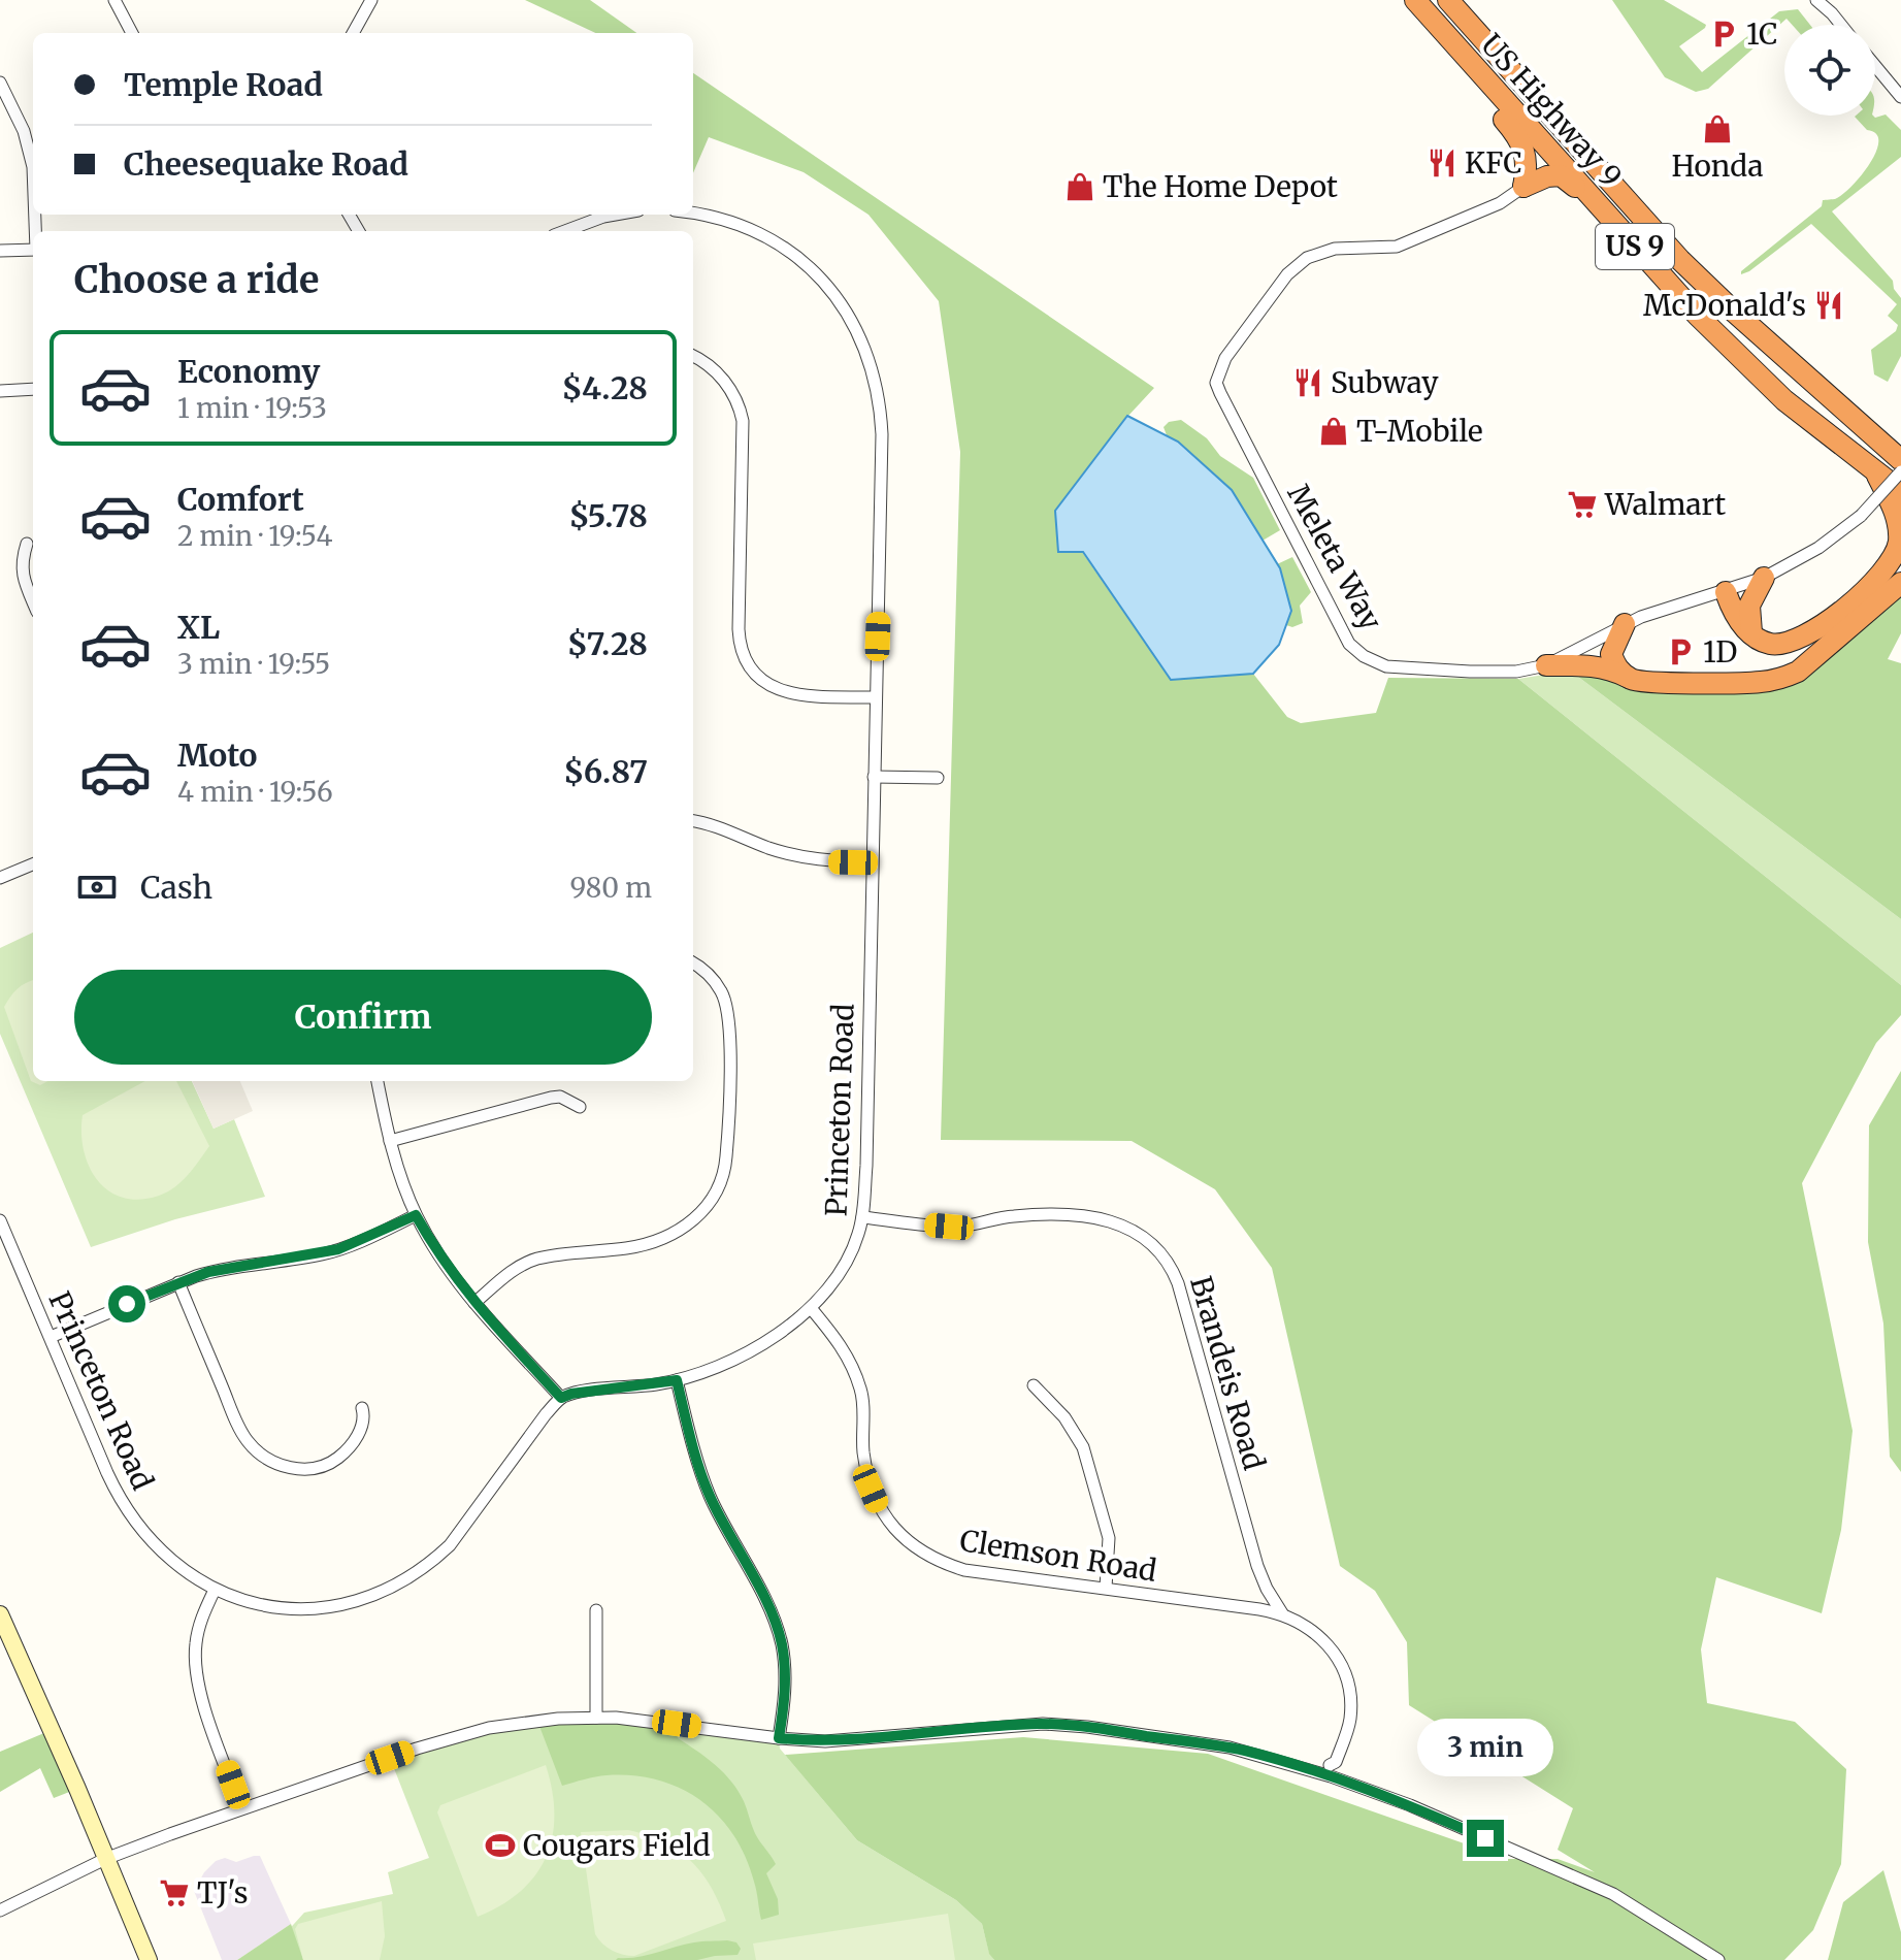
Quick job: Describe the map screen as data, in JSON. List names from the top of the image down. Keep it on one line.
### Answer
{"streets":{"highway":["US Highway 9","US 9"],"street":["Meleta Way","Princeton Road","Brandeis Road","Clemson Road"]},"crossings":[["Princeton Road","Brandeis Road"],["Princeton Road","Clemson Road"],["Brandeis Road","Clemson Road"]],"places":{"parking":["1C","1D"],"shop":["Honda","The Home Depot","T-Mobile"],"restaurant":["KFC","McDonald's","Subway"],"supermarket":["Walmart","TJ's"],"sports":["Cougars Field"]},"page":{"banner":["Temple Road","Cheesequake Road"],"heading":"Choose a ride","list":[{"name":"Economy","note":"1 min · 19:53","value":"$4.28"},{"name":"Comfort","note":"2 min · 19:54","value":"$5.78"},{"name":"XL","note":"3 min · 19:55","value":"$7.28"},{"name":"Moto","note":"4 min · 19:56","value":"$6.87"}],"pay":["Cash","980 m"],"buttons":"Confirm","bubble":"3 min"}}
